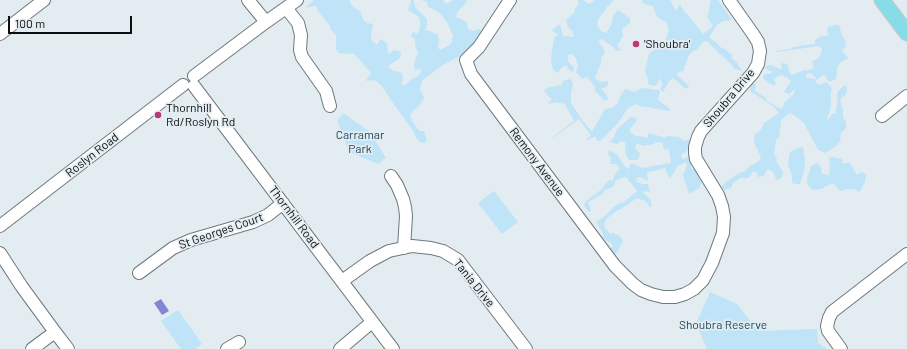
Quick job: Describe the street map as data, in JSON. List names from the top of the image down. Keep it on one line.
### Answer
{"streets":{"street":["Shoubra Drive","Roslyn Road","Remony Avenue","Thornhill Road","St Georges Court","Tania Drive"]},"crossings":[["Shoubra Drive","Remony Avenue"],["Roslyn Road","Thornhill Road"],["Thornhill Road","St Georges Court"],["Thornhill Road","Tania Drive"]],"parks":["Carramar Park","Shoubra Reserve"],"places":["'Shoubra'","Thornhill Rd/Roslyn Rd"],"scale_bar":"100 m"}
